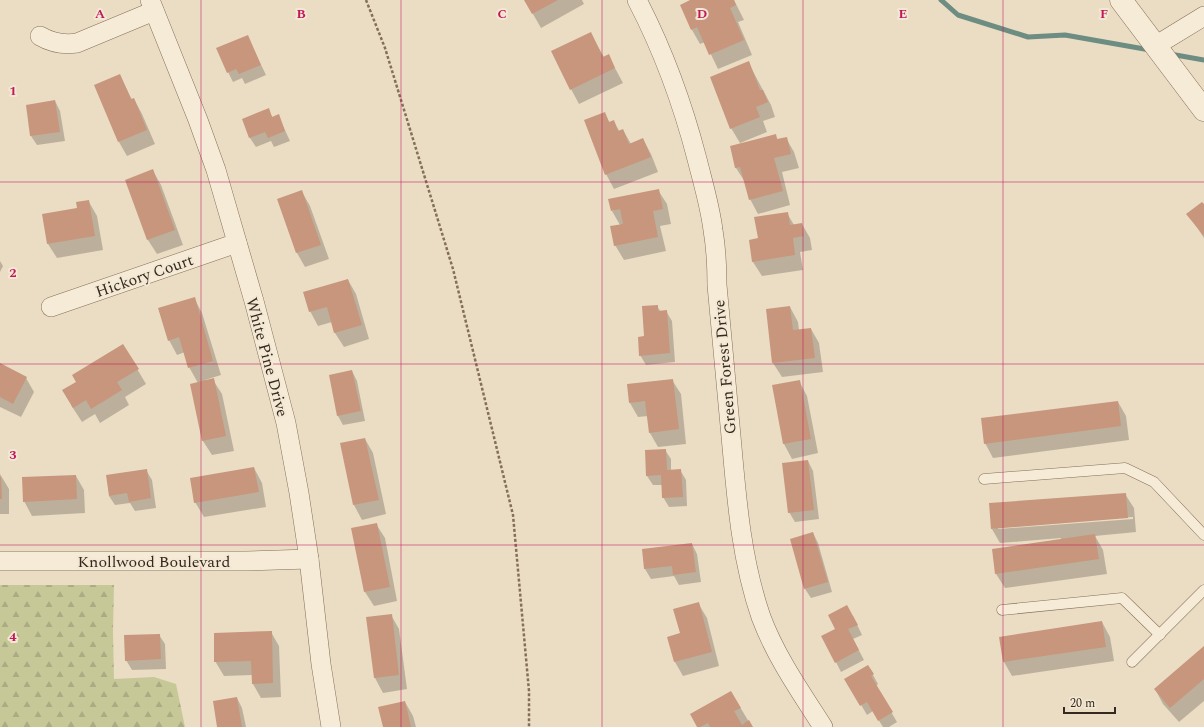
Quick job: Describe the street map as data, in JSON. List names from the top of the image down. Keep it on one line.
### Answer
{"streets":{"street":["Hickory Court","White Pine Drive","Green Forest Drive","Knollwood Boulevard"]},"crossings":[["Hickory Court","White Pine Drive"],["White Pine Drive","Knollwood Boulevard"]],"scale_bar":"20 m","grid":{"columns":["A","B","C","D","E","F"],"rows":["1","2","3","4"]}}
